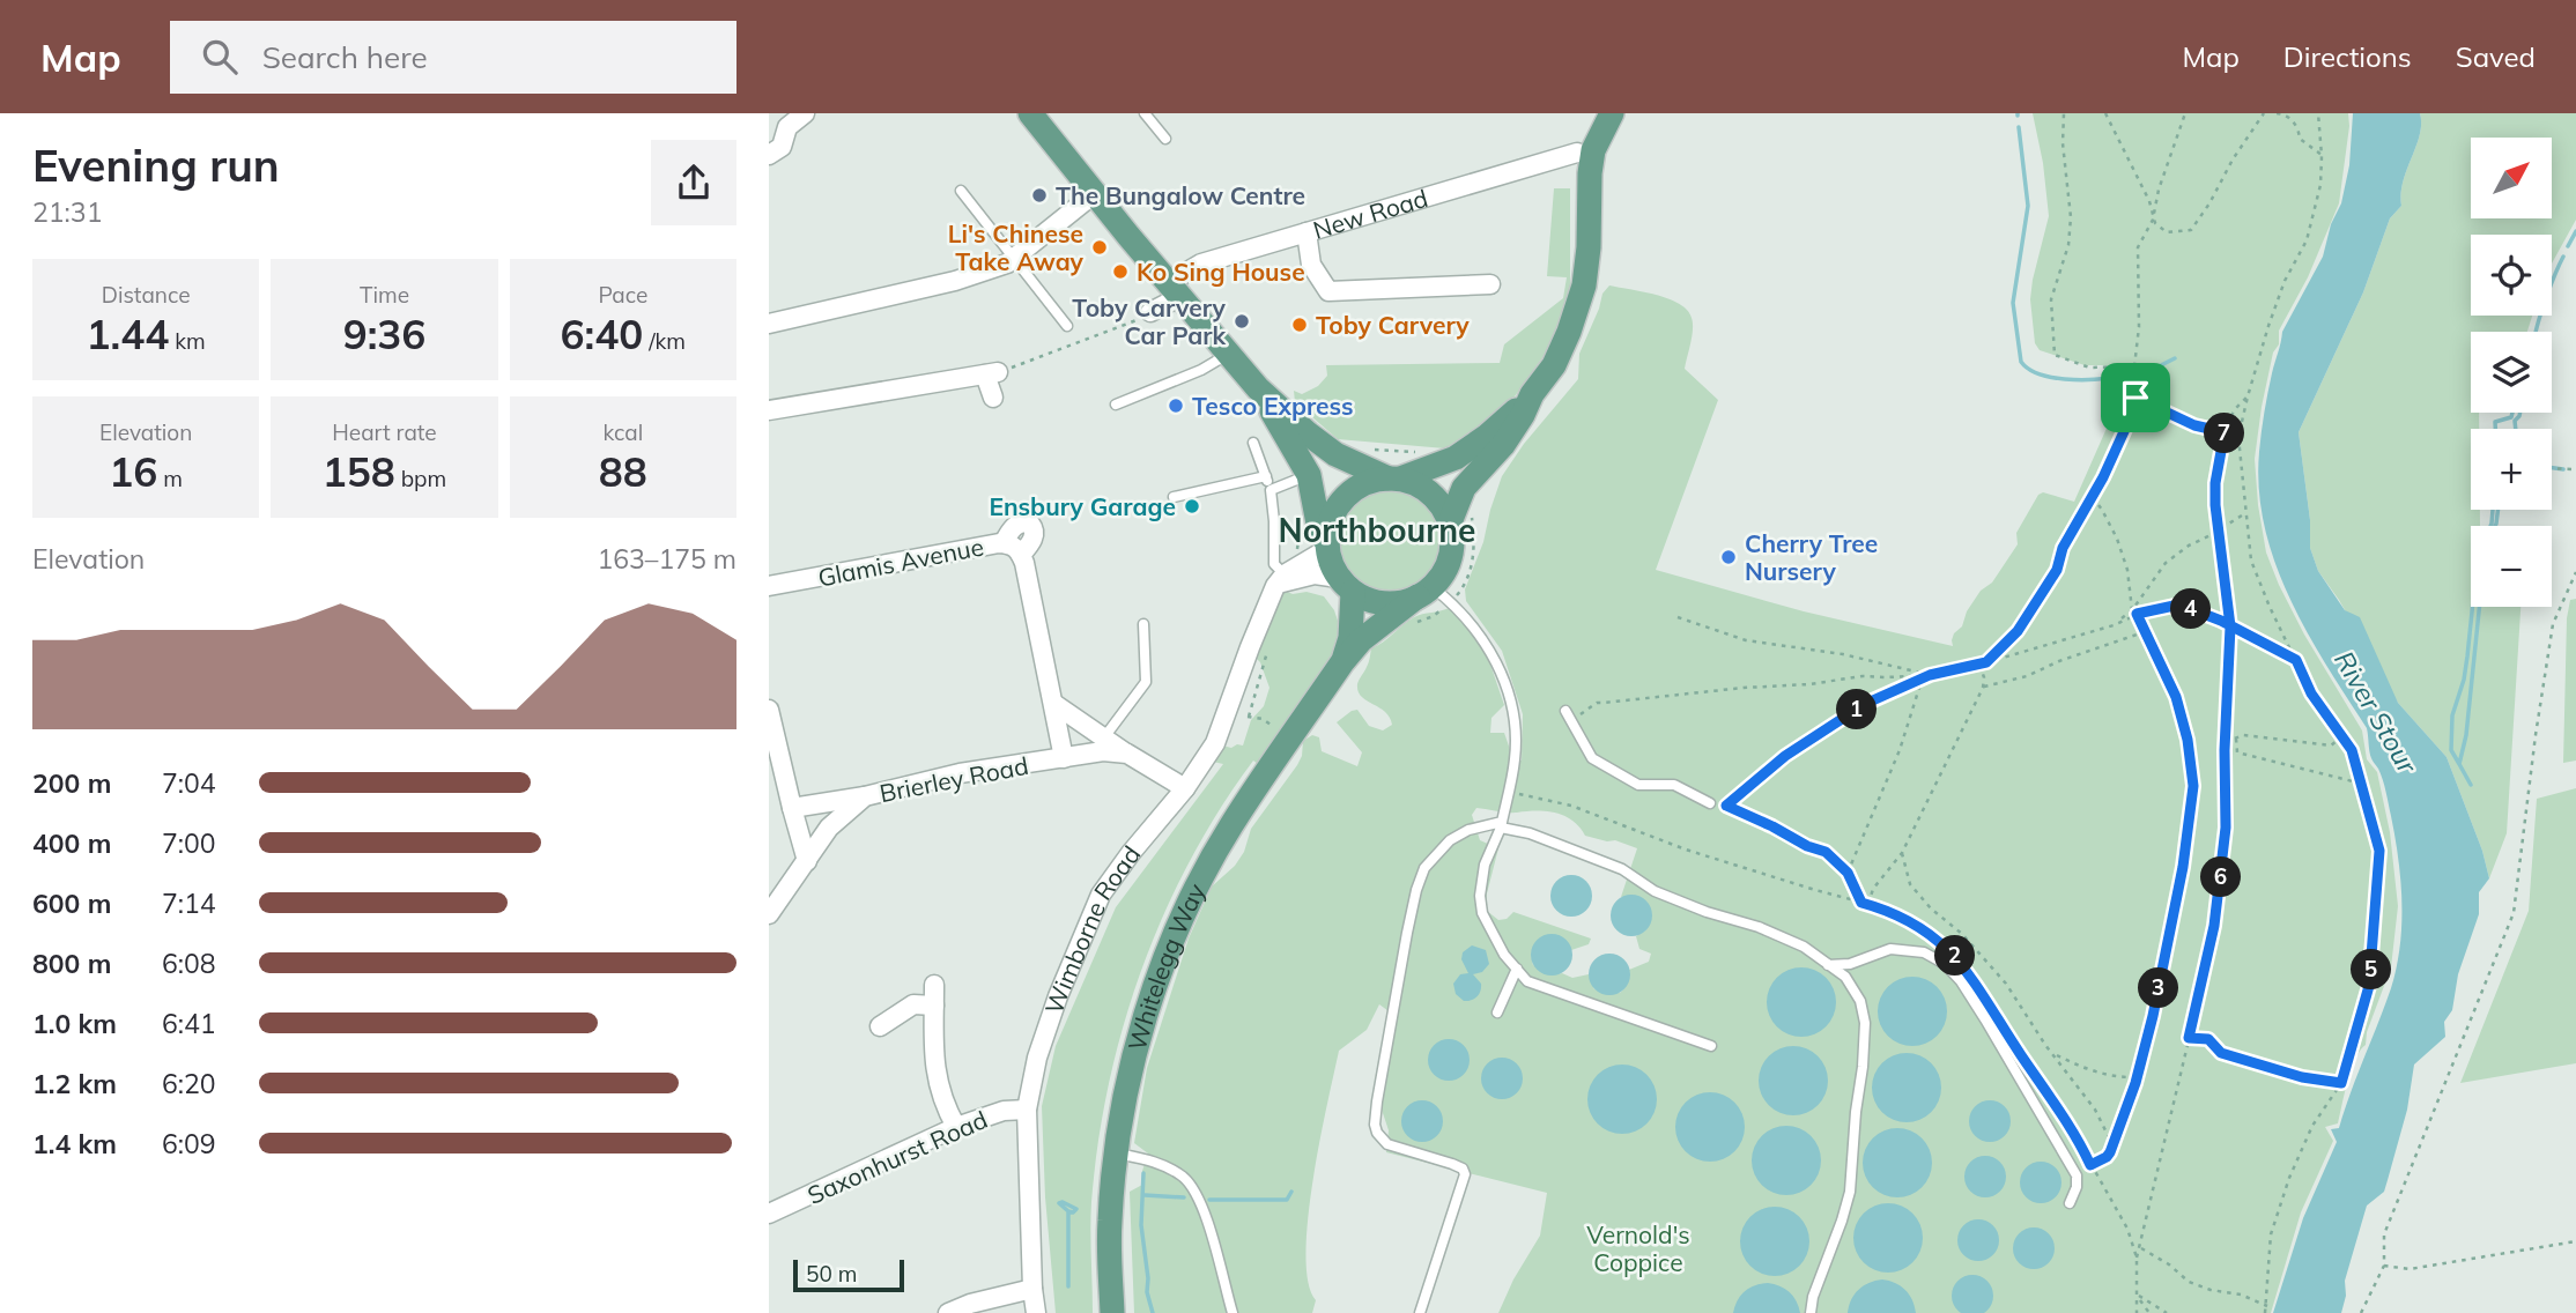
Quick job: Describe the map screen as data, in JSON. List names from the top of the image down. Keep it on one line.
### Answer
{"streets":{"main road":["Whitelegg Way"],"street":["New Road","Glamis Avenue","Brierley Road","Wimborne Road","Saxonhurst Road"]},"crossings":[["Glamis Avenue","Brierley Road"],["Wimborne Road","Saxonhurst Road"]],"districts":["Northbourne"],"water":["River Stour"],"parks":["Vernold's Coppice"],"places":["The Bungalow Centre","Li's Chinese Take Away","Ko Sing House","Toby Carvery Car Park","Toby Carvery","Tesco Express","Ensbury Garage","Cherry Tree Nursery"],"scale_bar":"50 m","north":"top right","page":{"header":"Map","search":"Search here","nav":["Map","Directions","Saved"],"heading":["Evening run","21:31"],"map_buttons":["+","−"],"stats":[["Distance","1.44 km"],["Time","9:36"],["Pace","6:40 /km"],["Elevation","16 m"],["Heart rate","158 bpm"],["kcal","88"]],"pins":["7","4","1","6","2","5","3"],"chart":["Elevation","163–175 m"],"list":[{"name":"200 m","note":"7:04"},{"name":"400 m","note":"7:00"},{"name":"600 m","note":"7:14"},{"name":"800 m","note":"6:08"},{"name":"1.0 km","note":"6:41"},{"name":"1.2 km","note":"6:20"},{"name":"1.4 km","note":"6:09"}],"scale":"50 m"}}
